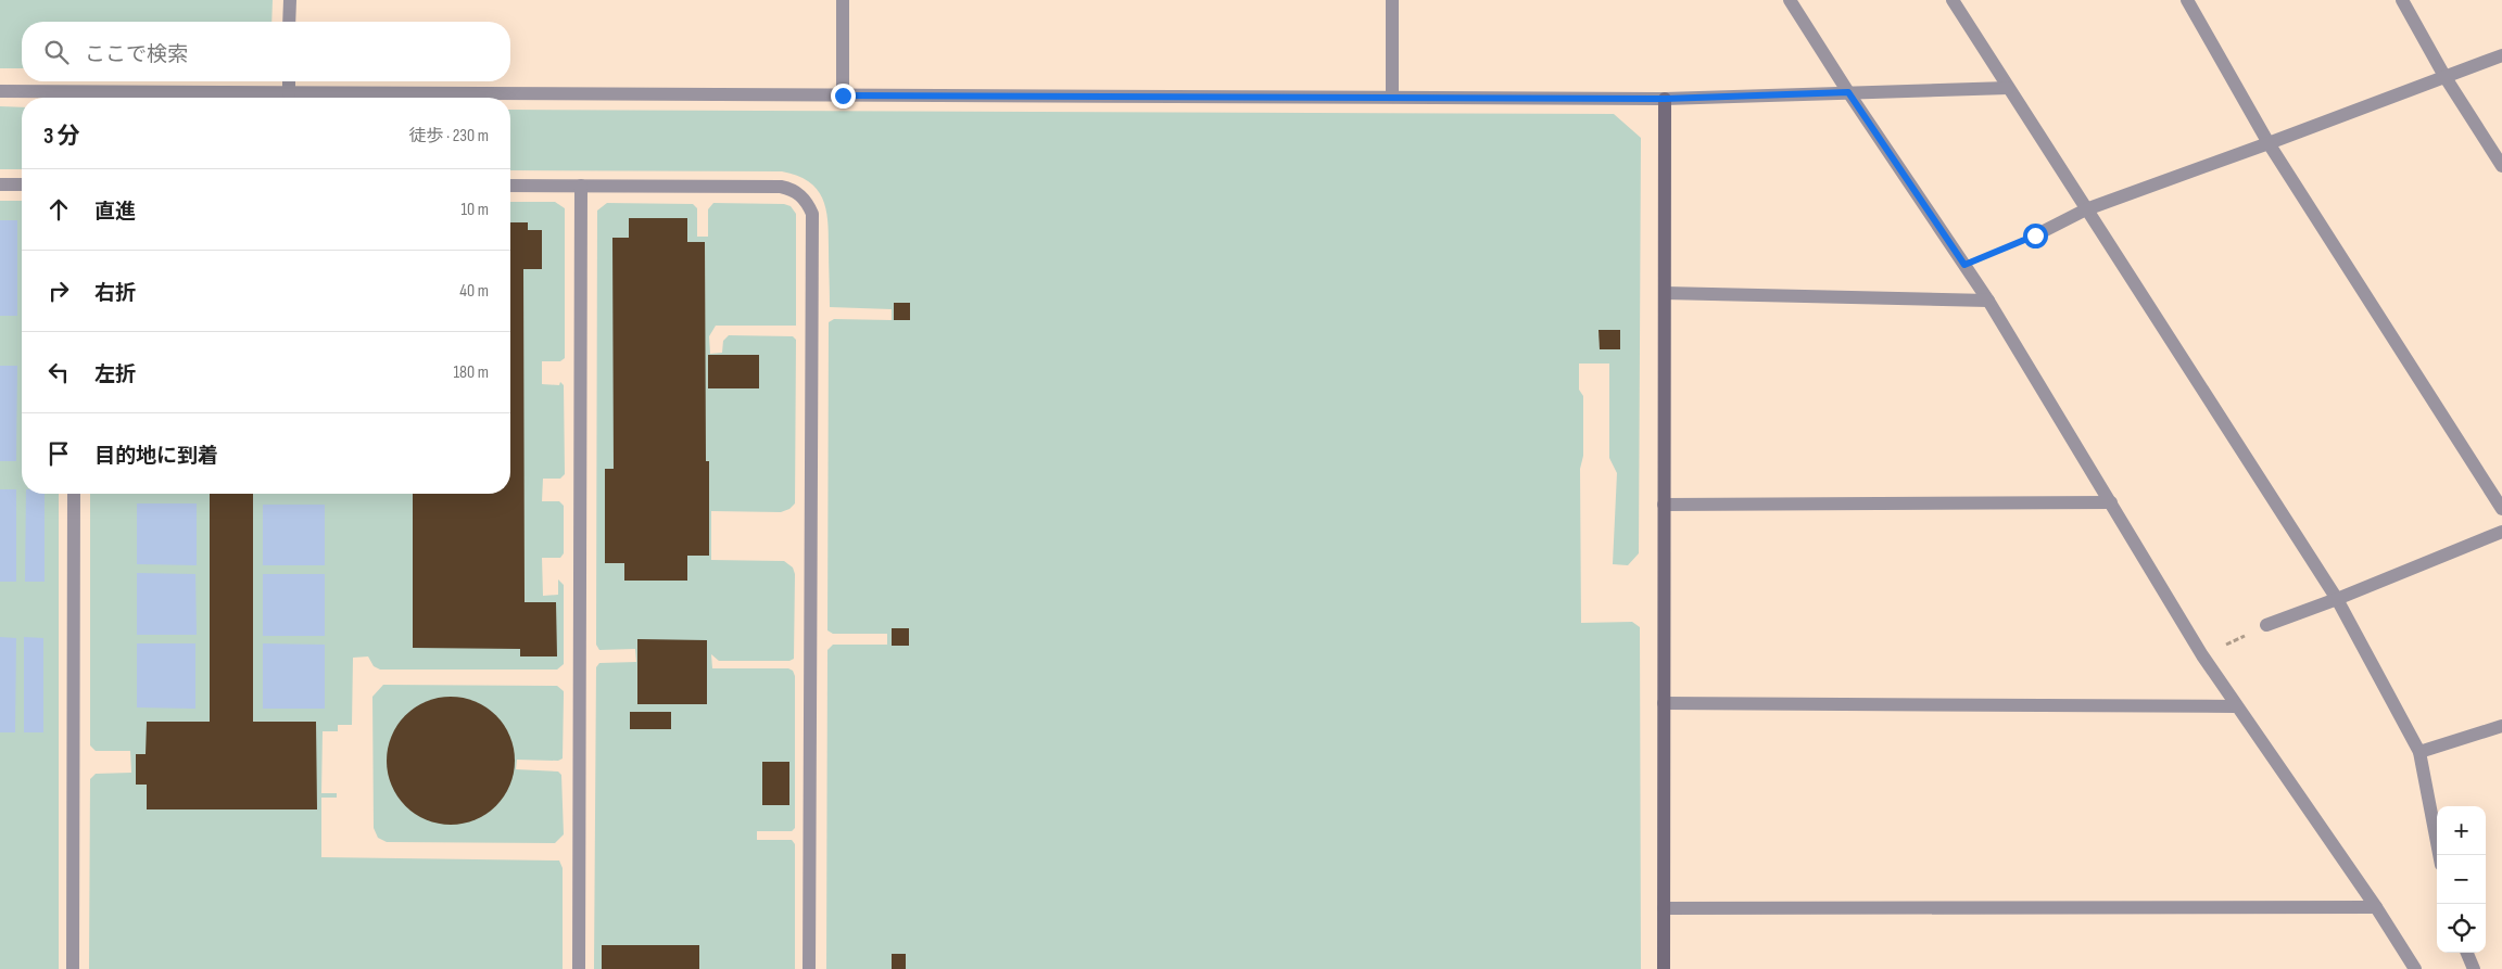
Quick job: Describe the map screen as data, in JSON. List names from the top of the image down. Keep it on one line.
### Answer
{"page":{"search":"ここで検索","heading":["3 分","徒歩 · 230 m"],"list":[["直進","10 m"],["右折","40 m"],["左折","180 m"],"目的地に到着"],"map_buttons":["+","−"]}}
